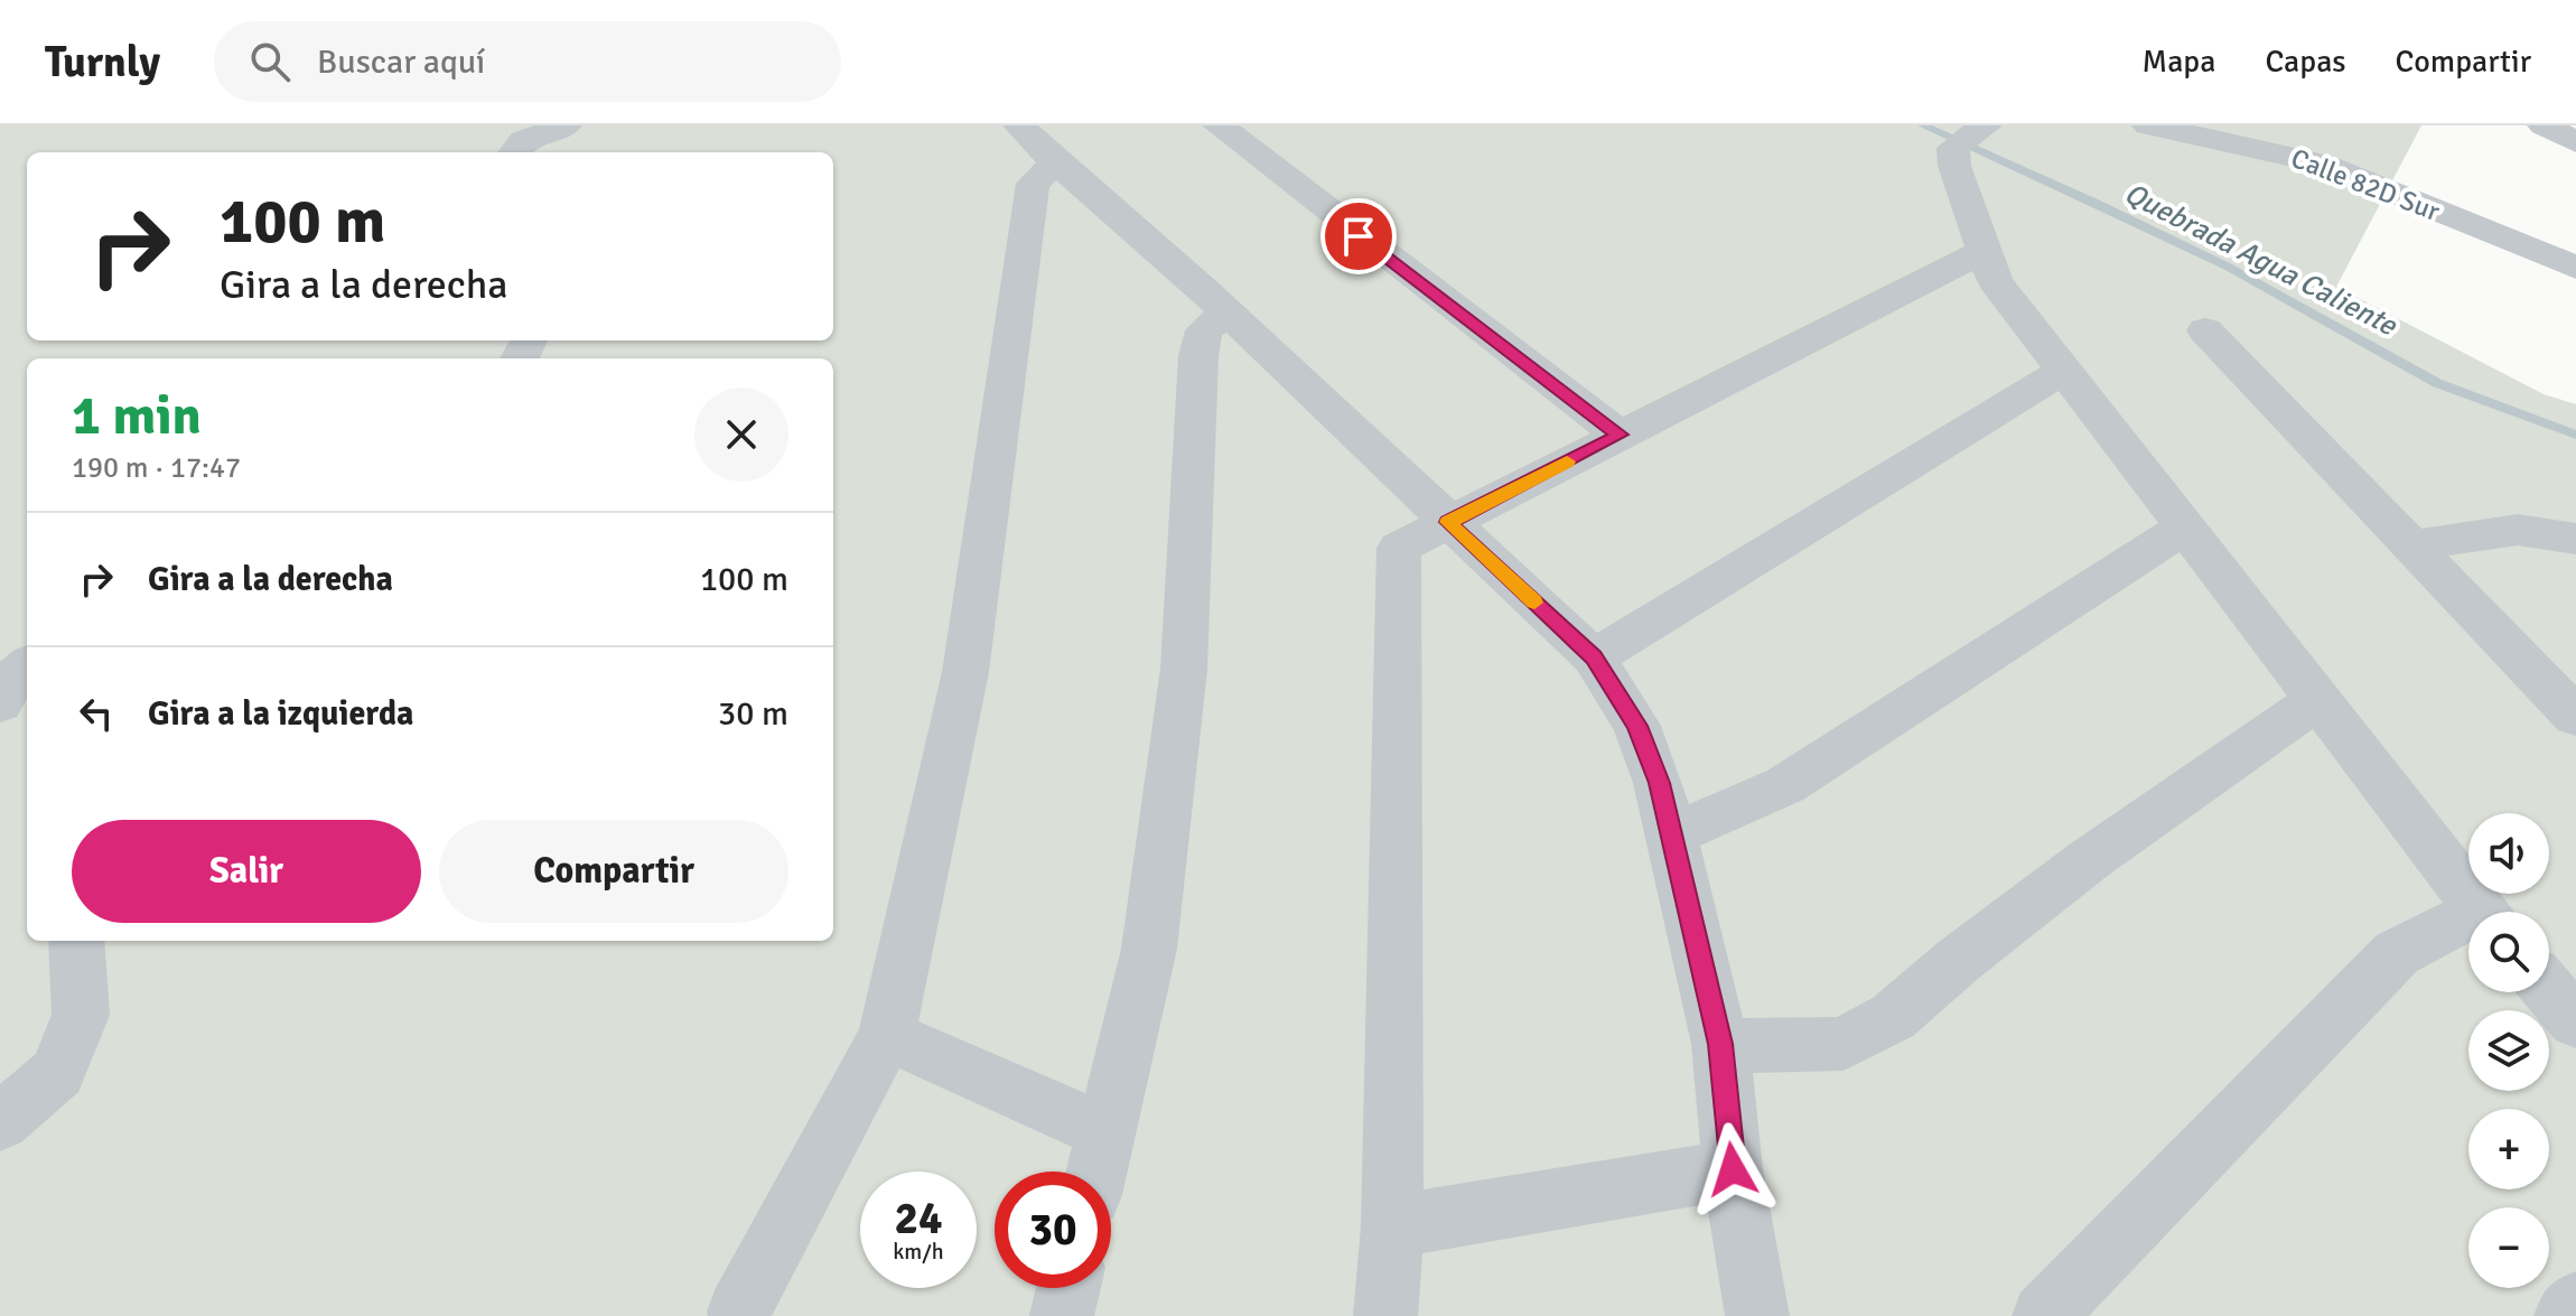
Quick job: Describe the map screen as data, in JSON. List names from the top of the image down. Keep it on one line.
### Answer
{"streets":{"street":["Calle 82D Sur"]},"water":["Quebrada Agua Caliente"],"page":{"header":"Turnly","search":"Buscar aquí","nav":["Mapa","Capas","Compartir"],"turn":["100 m","Gira a la derecha"],"heading":["1 min","190 m · 17:47"],"list":[{"name":"Gira a la derecha","value":"100 m"},{"name":"Gira a la izquierda","value":"30 m"}],"buttons":["Salir","Compartir"],"map_buttons":["+","−"],"speed":"24 km/h","limit":"30"}}
